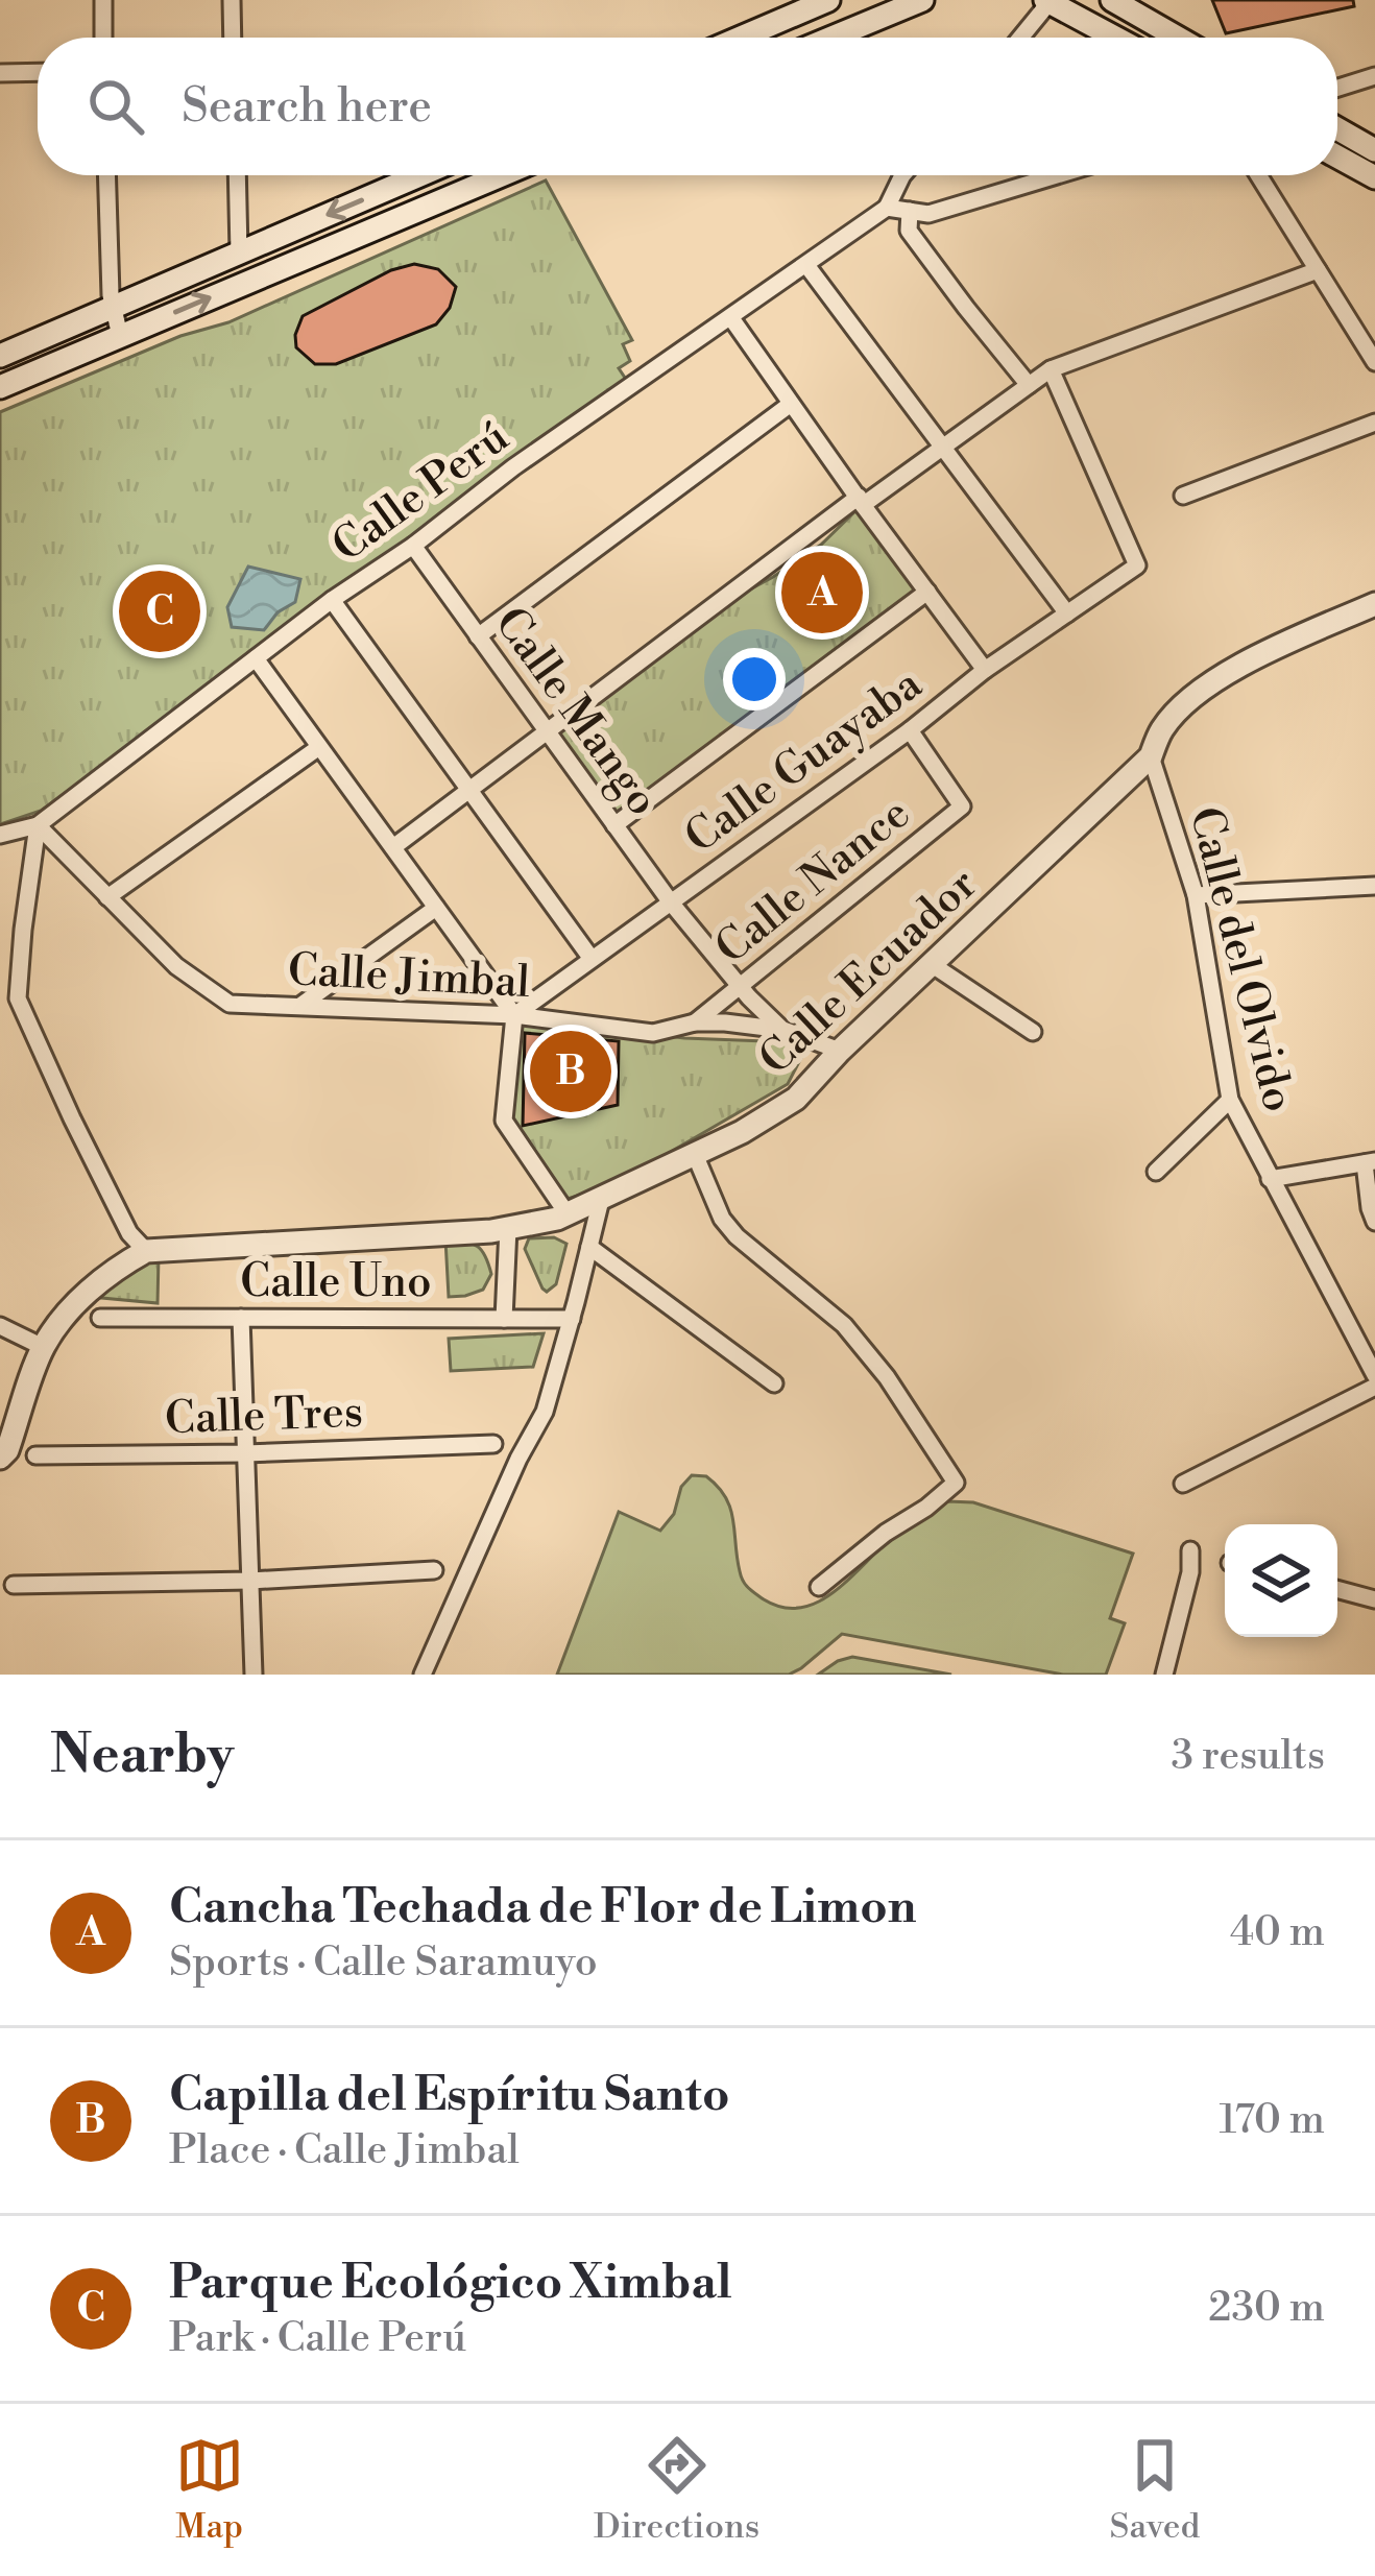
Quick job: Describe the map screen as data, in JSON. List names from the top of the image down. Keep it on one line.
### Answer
{"streets":{"street":["Calle Perú","Calle Mango","Calle Guayaba","Calle Nance","Calle del Olvido","Calle Ecuador","Calle Jimbal","Calle Uno","Calle Tres"]},"crossings":[["Calle Perú","Calle Mango"],["Calle Perú","Calle Jimbal"],["Calle Mango","Calle Guayaba"],["Calle Mango","Calle Nance"],["Calle Mango","Calle Jimbal"],["Calle Guayaba","Calle Nance"],["Calle Guayaba","Calle Jimbal"],["Calle Nance","Calle Jimbal"],["Calle del Olvido","Calle Ecuador"],["Calle Ecuador","Calle Jimbal"]],"page":{"search":"Search here","pins":["A","C","B"],"heading":["Nearby","3 results"],"list":[{"mark":"A","name":"Cancha Techada de Flor de Limon","note":"Sports · Calle Saramuyo","value":"40 m"},{"mark":"B","name":"Capilla del Espíritu Santo","note":"Place · Calle Jimbal","value":"170 m"},{"mark":"C","name":"Parque Ecológico Ximbal","note":"Park · Calle Perú","value":"230 m"}],"nav":["Map","Directions","Saved"]}}
